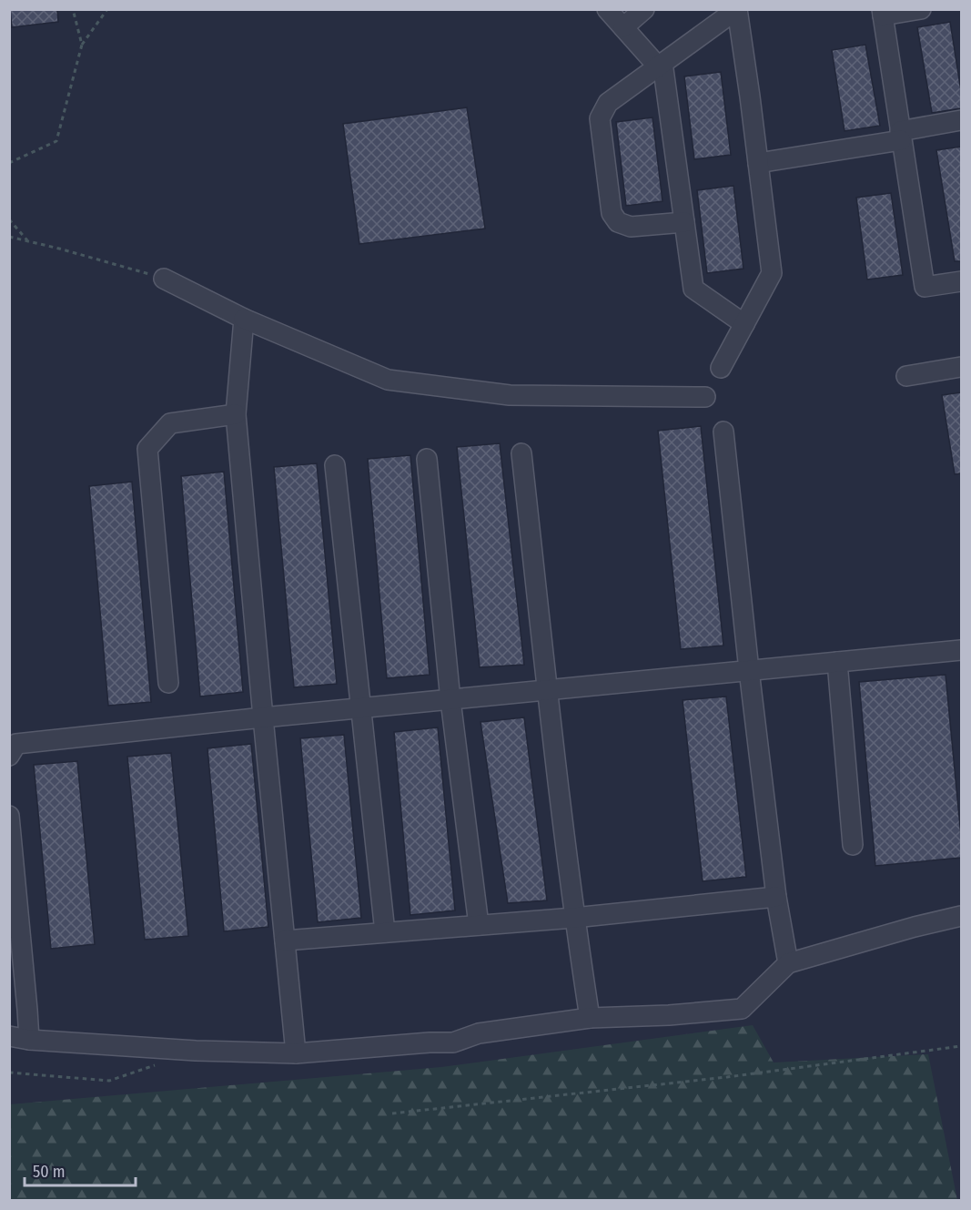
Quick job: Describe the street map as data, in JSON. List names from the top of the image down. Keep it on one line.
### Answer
{"scale_bar":"50 m"}
